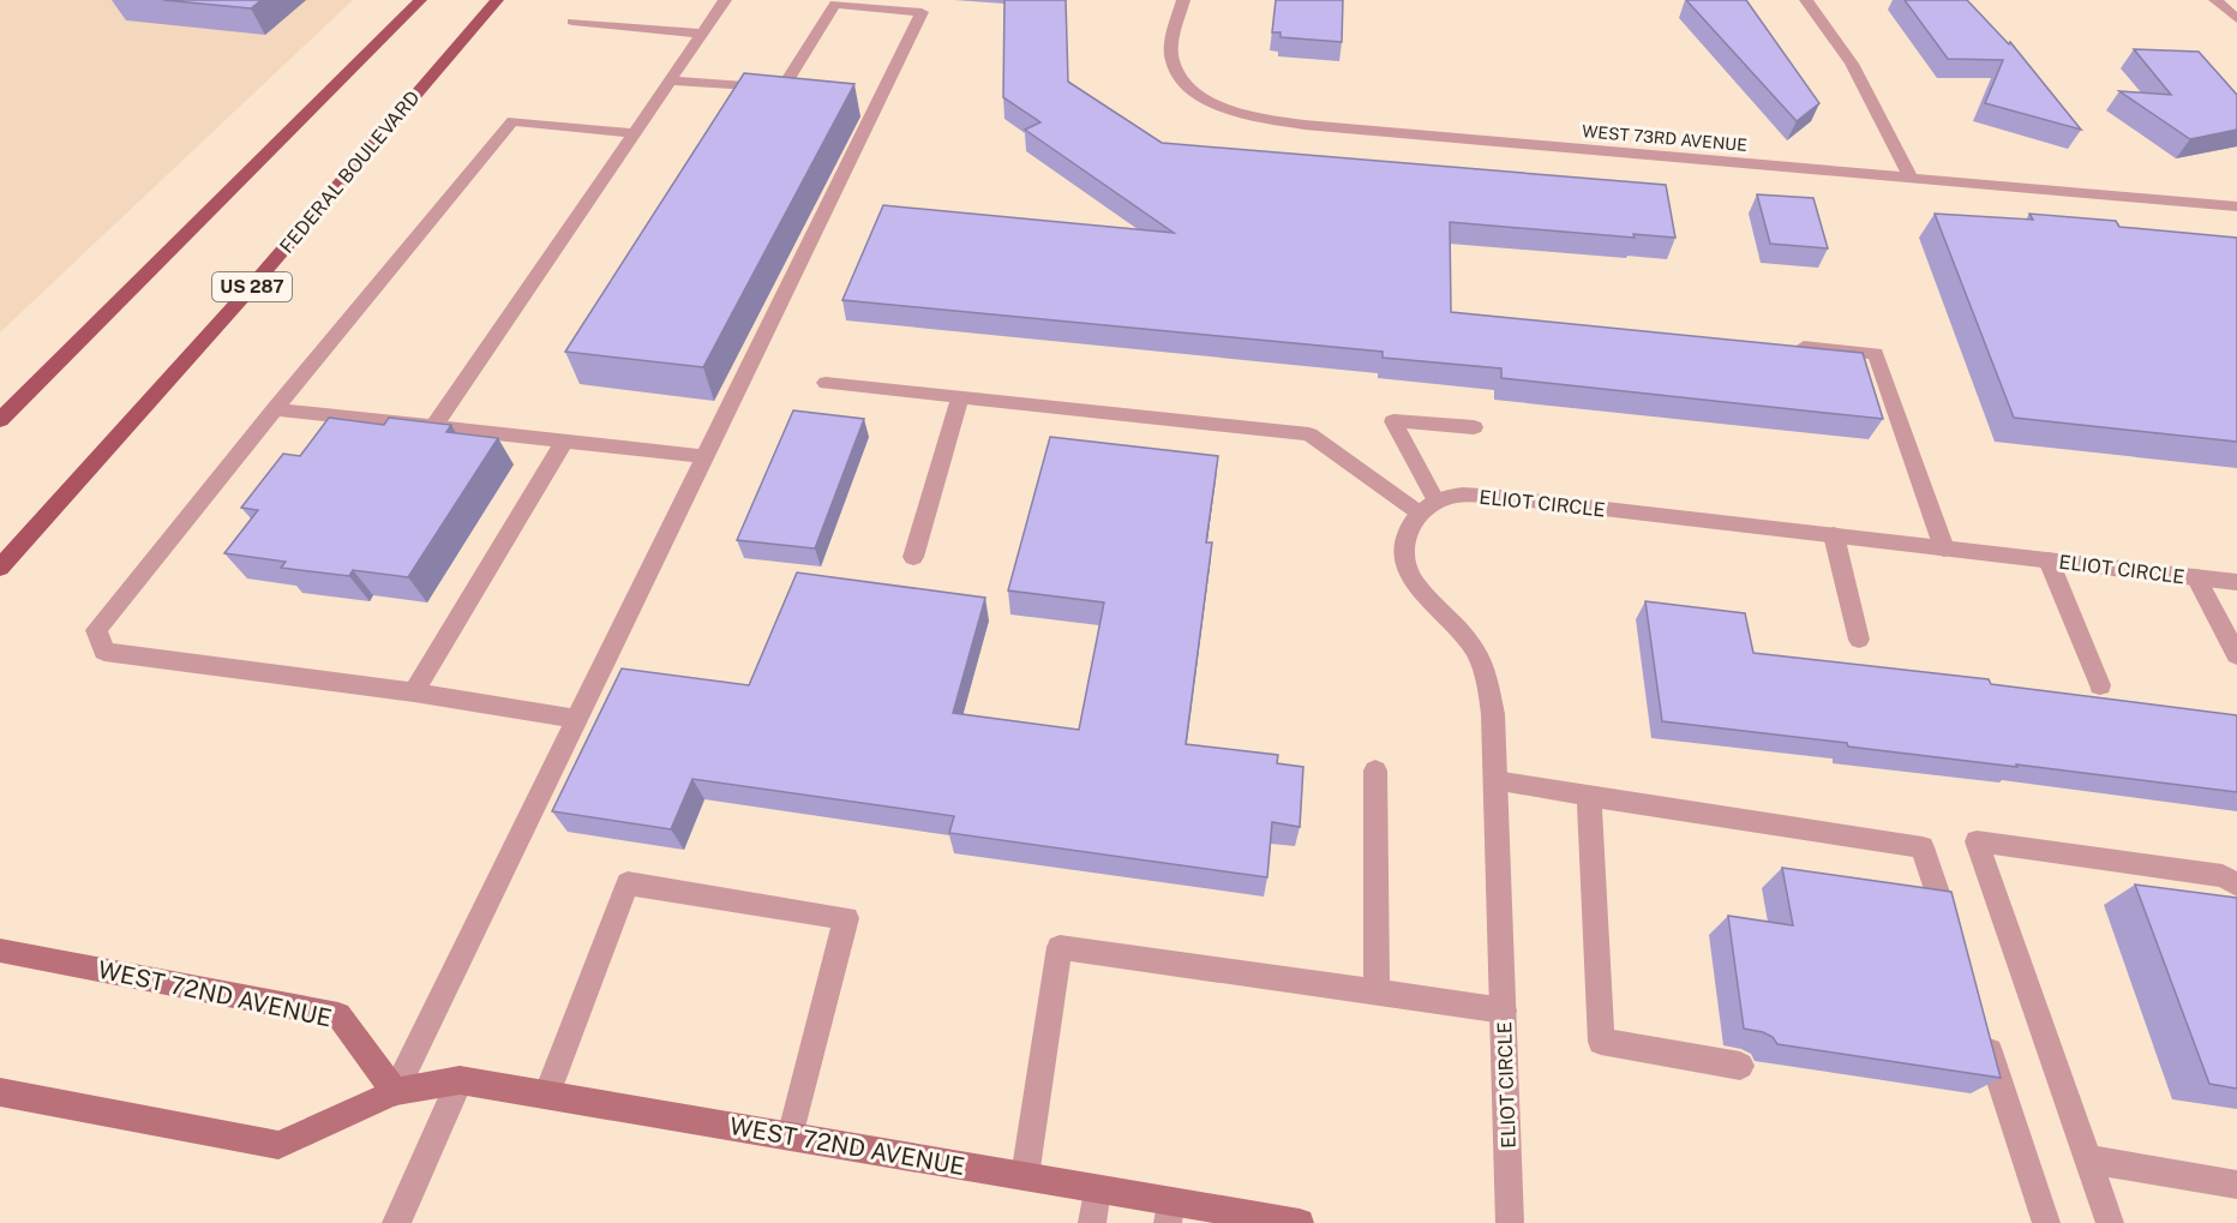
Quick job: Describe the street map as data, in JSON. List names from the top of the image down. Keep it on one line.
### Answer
{"streets":{"main road":["FEDERAL BOULEVARD","US 287","WEST 72ND AVENUE"],"street":["WEST 73RD AVENUE","ELIOT CIRCLE"]}}
